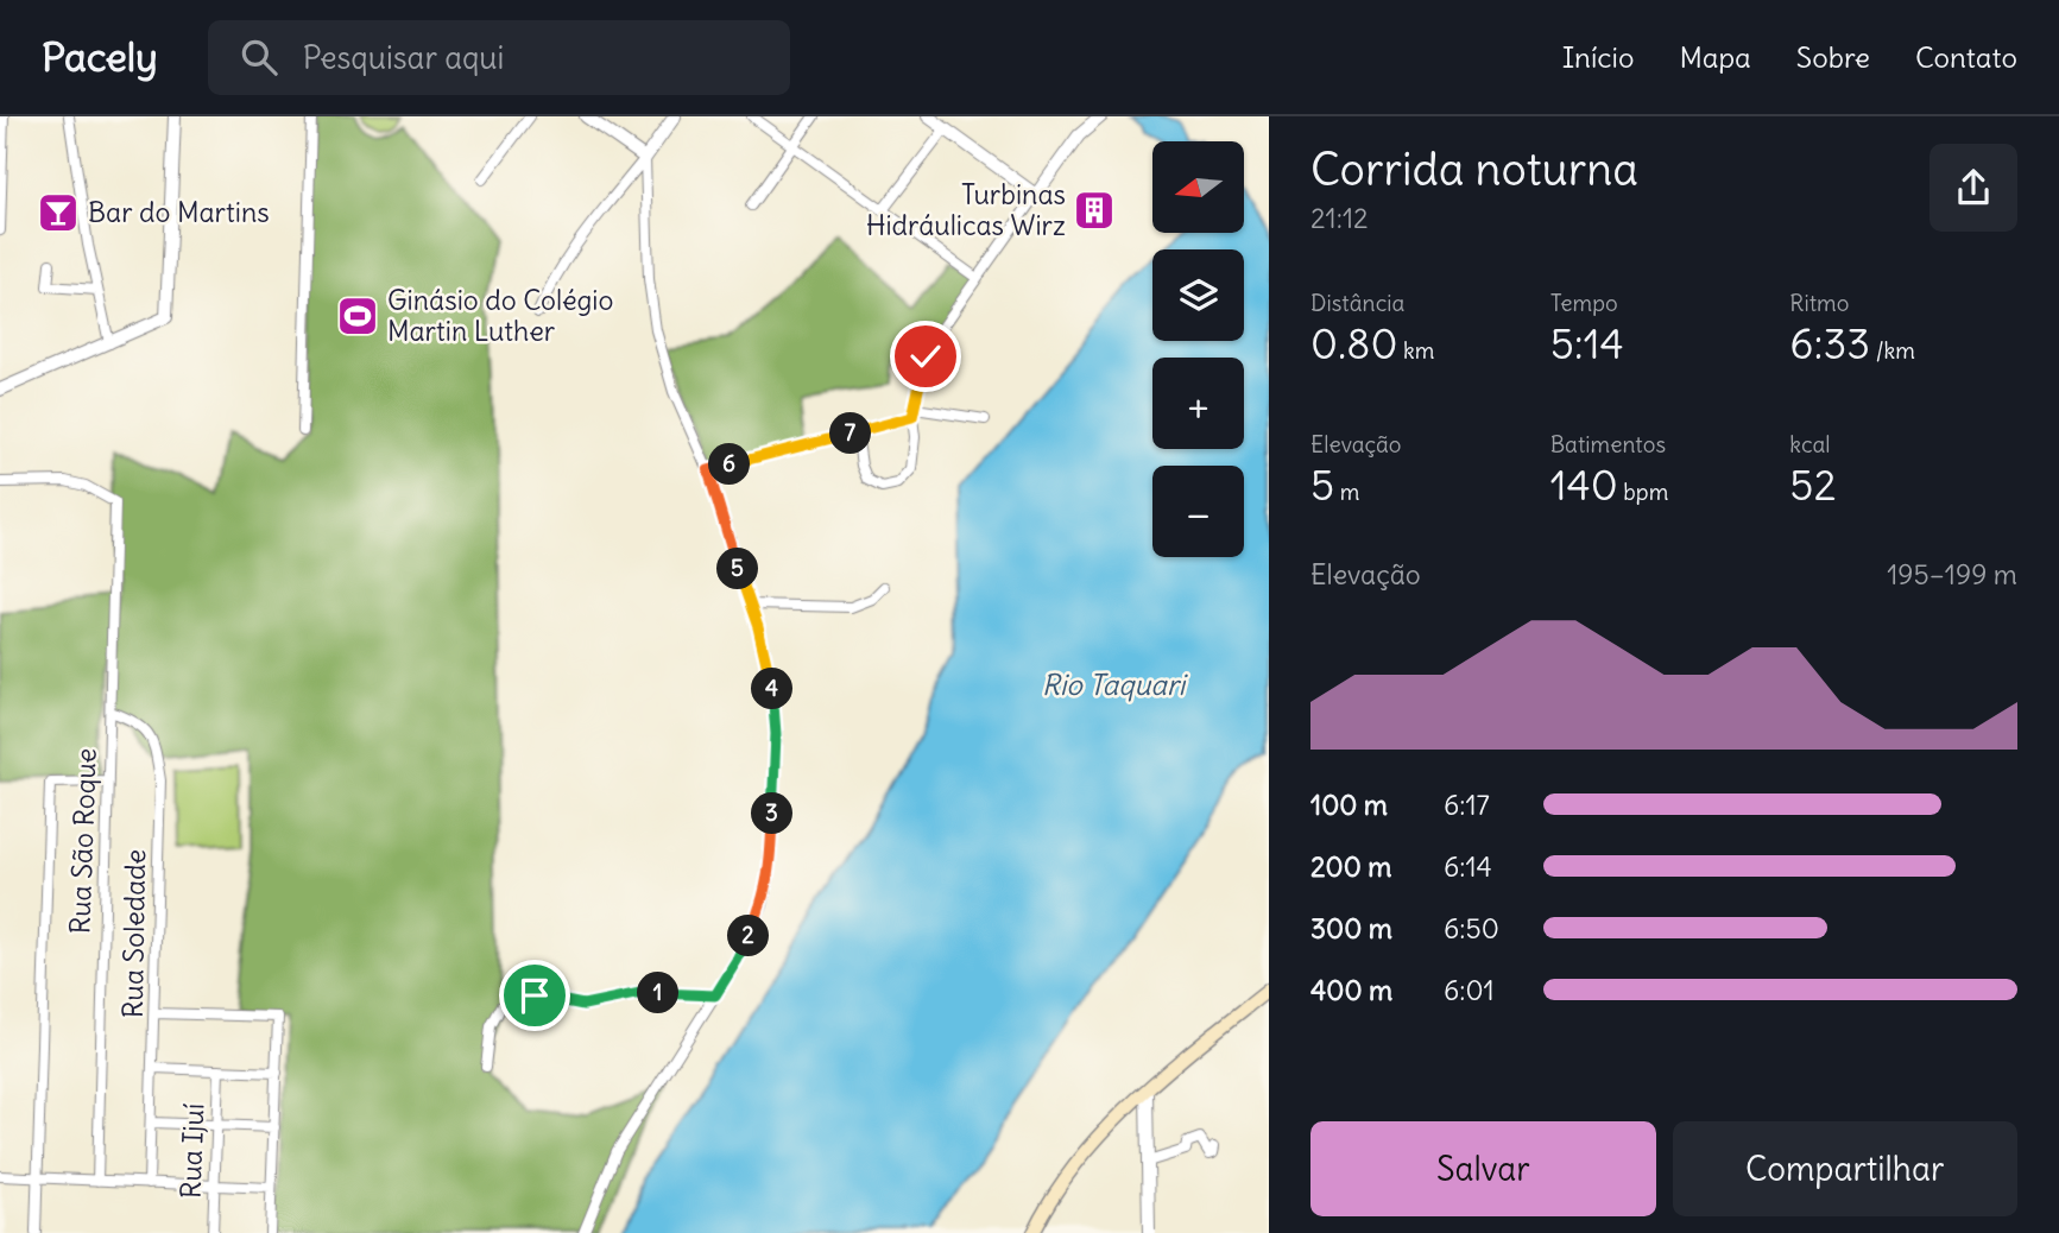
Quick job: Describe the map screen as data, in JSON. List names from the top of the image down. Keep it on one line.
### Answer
{"streets":{"street":["Rua São Roque","Rua Soledade","Rua Ijuí"]},"crossings":[["Rua São Roque","Rua Soledade"]],"water":["Rio Taquari"],"places":{"building":["Turbinas Hidráulicas Wirz"],"bar":["Bar do Martins"],"sports":["Ginásio do Colégio Martin Luther"]},"north":"left","page":{"header":"Pacely","search":"Pesquisar aqui","nav":["Início","Mapa","Sobre","Contato"],"heading":["Corrida noturna","21:12"],"map_buttons":["+","−"],"stats":[["Distância","0.80 km"],["Tempo","5:14"],["Ritmo","6:33 /km"],["Elevação","5 m"],["Batimentos","140 bpm"],["kcal","52"]],"pins":["7","6","5","4","3","2","1"],"chart":["Elevação","195–199 m"],"list":[{"name":"100 m","note":"6:17"},{"name":"200 m","note":"6:14"},{"name":"300 m","note":"6:50"},{"name":"400 m","note":"6:01"}],"buttons":["Salvar","Compartilhar"]}}
